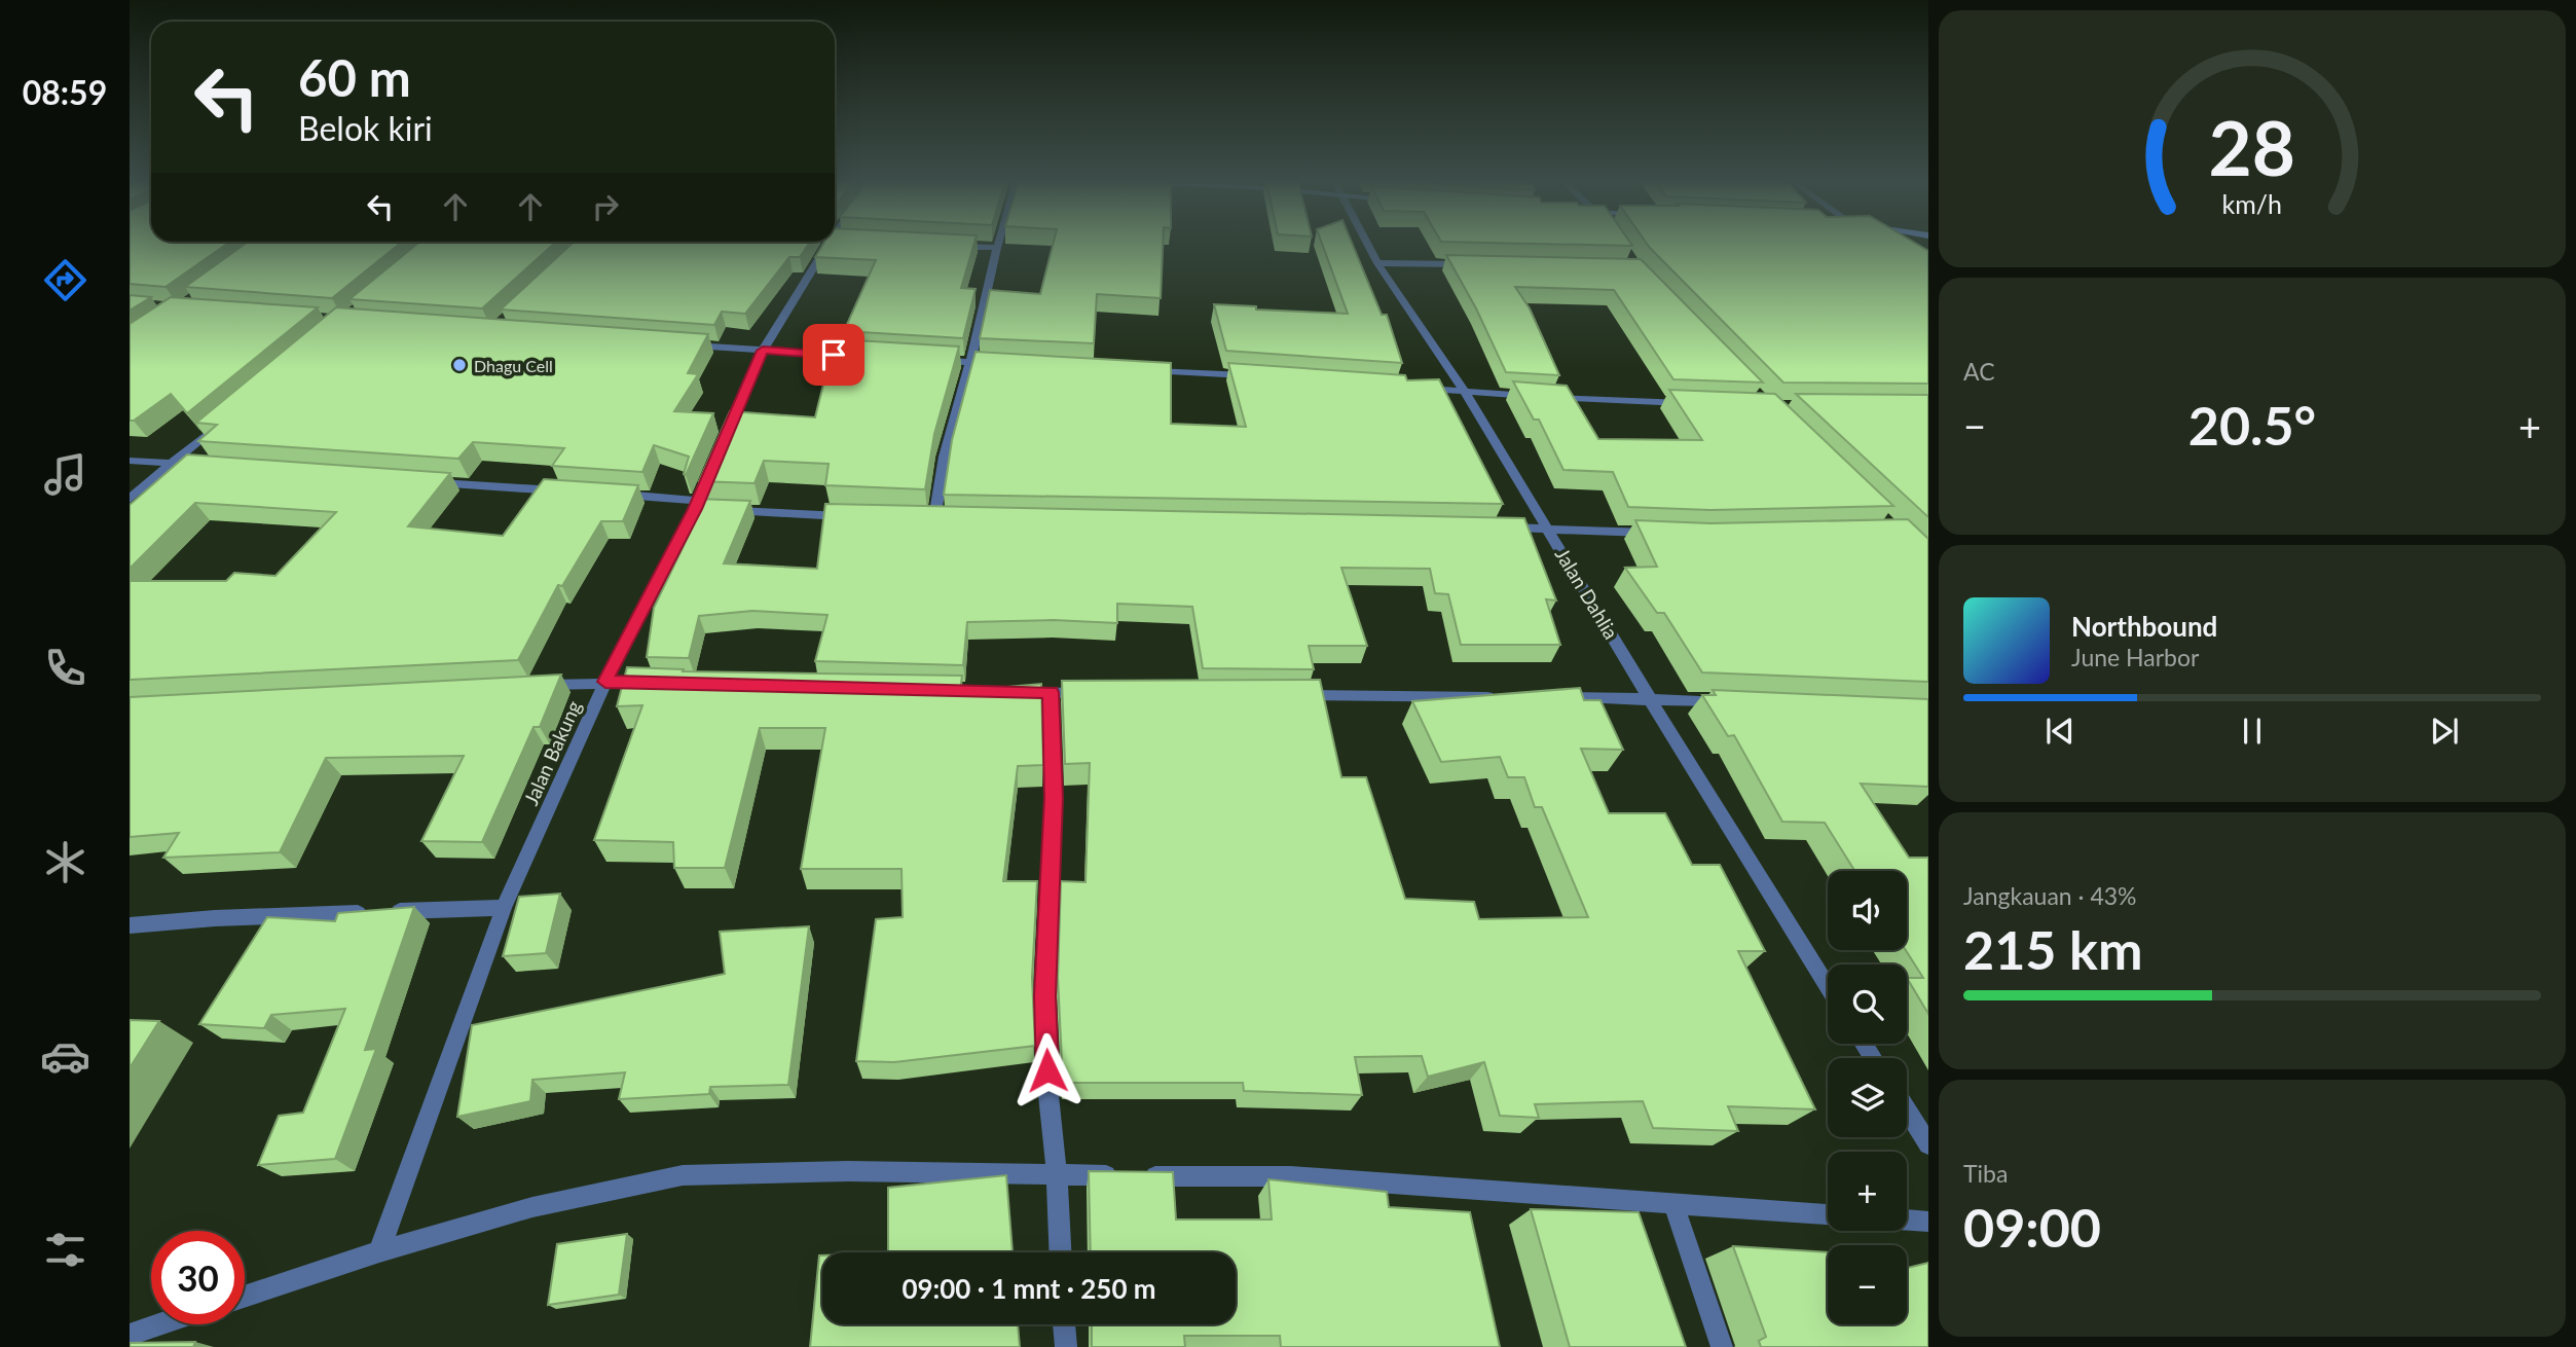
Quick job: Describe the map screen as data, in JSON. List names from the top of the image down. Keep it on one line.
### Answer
{"streets":{"street":["Jalan Dahlia","Jalan Bakung"]},"places":["Dhagu Cell"],"page":{"tabs":"08:59","turn":["60 m","Belok kiri"],"tile":["AC",["Jangkauan · 43%","215 km"],["Tiba","09:00"]],"heat":["−","20.5°","+"],"song":["Northbound","June Harbor"],"map_buttons":["+","−"],"limit":"30","trip":"09:00 · 1 mnt · 250 m","gauge":["28","km/h"]}}
